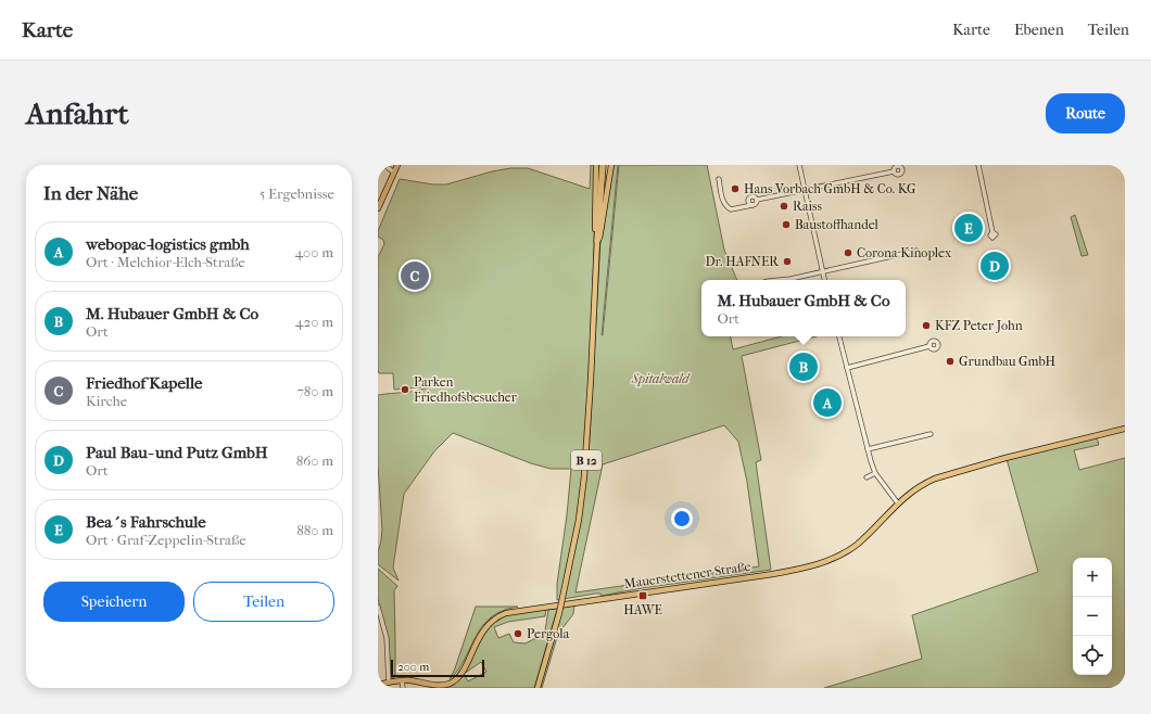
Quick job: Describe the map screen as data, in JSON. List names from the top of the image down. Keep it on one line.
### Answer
{"streets":{"highway":["B 12"],"main road":["Mauerstettener Straße"]},"parks":["Spitalwald"],"places":{"other":["Hans Vorbach GmbH & Co. KG","Raiss","Baustoffhandel","Corona Kinoplex","Dr. HAFNER","KFZ Peter John","Grundbau GmbH","Parken Friedhofsbesucher","Pergola"],"transit":["HAWE"]},"scale_bar":"200 m","page":{"header":"Karte","nav":["Karte","Ebenen","Teilen"],"buttons":["Route",["Speichern","Teilen"]],"title":"Anfahrt","heading":["In der Nähe","5 Ergebnisse"],"pins":["E","D","C","B","A"],"list":[{"mark":"A","name":"webopac-logistics gmbh","note":"Ort · Melchior-Elch-Straße","value":"400 m"},{"mark":"B","name":"M. Hubauer GmbH & Co","note":"Ort","value":"420 m"},{"mark":"C","name":"Friedhof Kapelle","note":"Kirche","value":"780 m"},{"mark":"D","name":"Paul Bau- und Putz GmbH","note":"Ort","value":"860 m"},{"mark":"E","name":"Bea´s Fahrschule","note":"Ort · Graf-Zeppelin-Straße","value":"880 m"}],"popup":["M. Hubauer GmbH & Co","Ort"],"map_buttons":["+","−"],"scale":"200 m"}}
